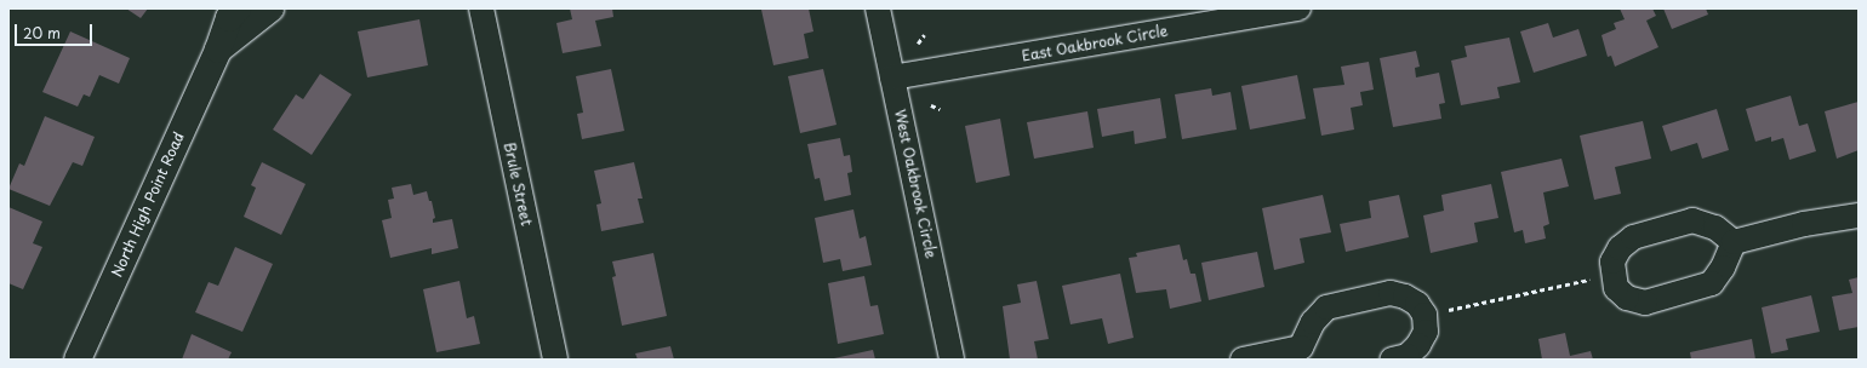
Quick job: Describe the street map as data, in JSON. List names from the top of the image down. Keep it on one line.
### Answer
{"streets":{"street":["East Oakbrook Circle","Brule Street","West Oakbrook Circle","North High Point Road"]},"crossings":[["East Oakbrook Circle","West Oakbrook Circle"]],"scale_bar":"20 m"}
